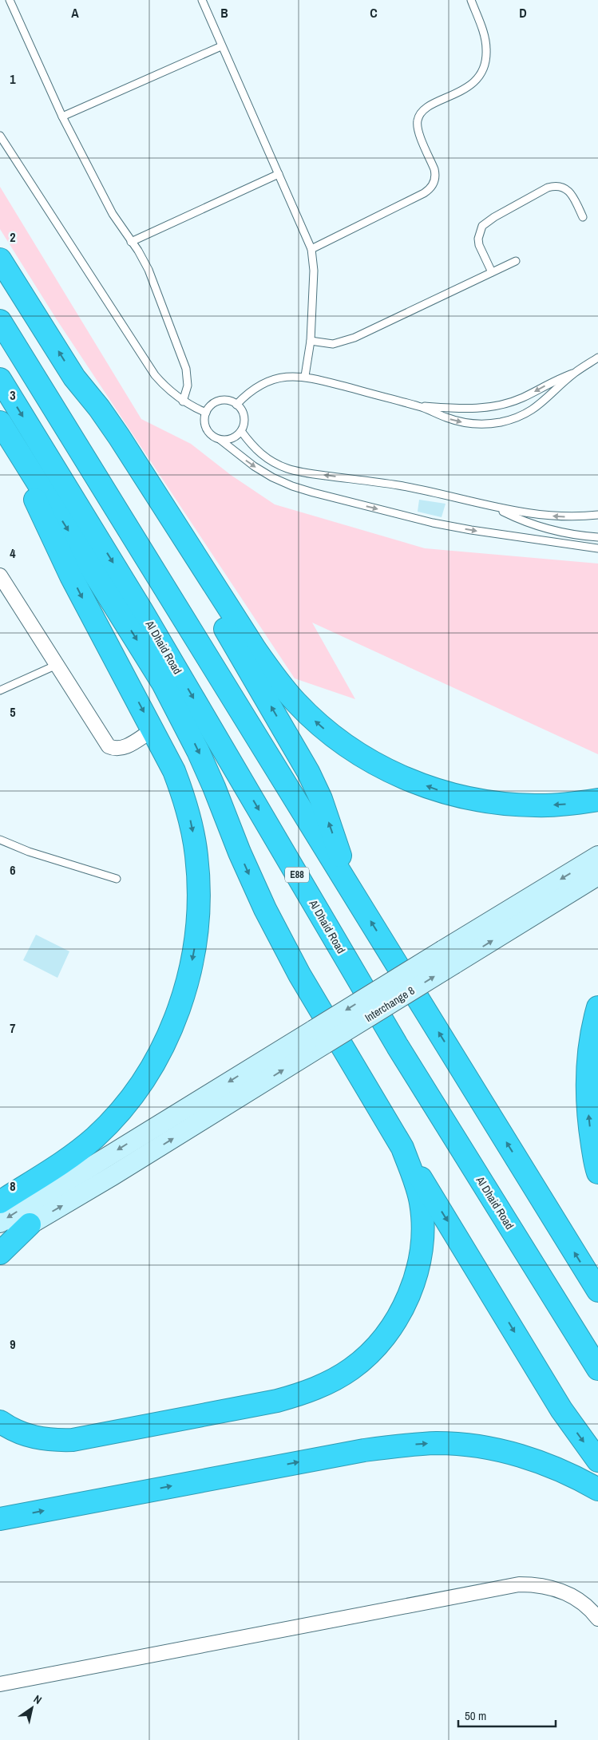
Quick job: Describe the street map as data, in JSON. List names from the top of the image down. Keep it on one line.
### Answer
{"streets":{"highway":["Al Dhaid Road","E88"],"main road":["Interchange 8"]},"scale_bar":"50 m","north":"top right","grid":{"columns":["A","B","C","D"],"rows":["1","2","3","4","5","6","7","8","9"]}}
